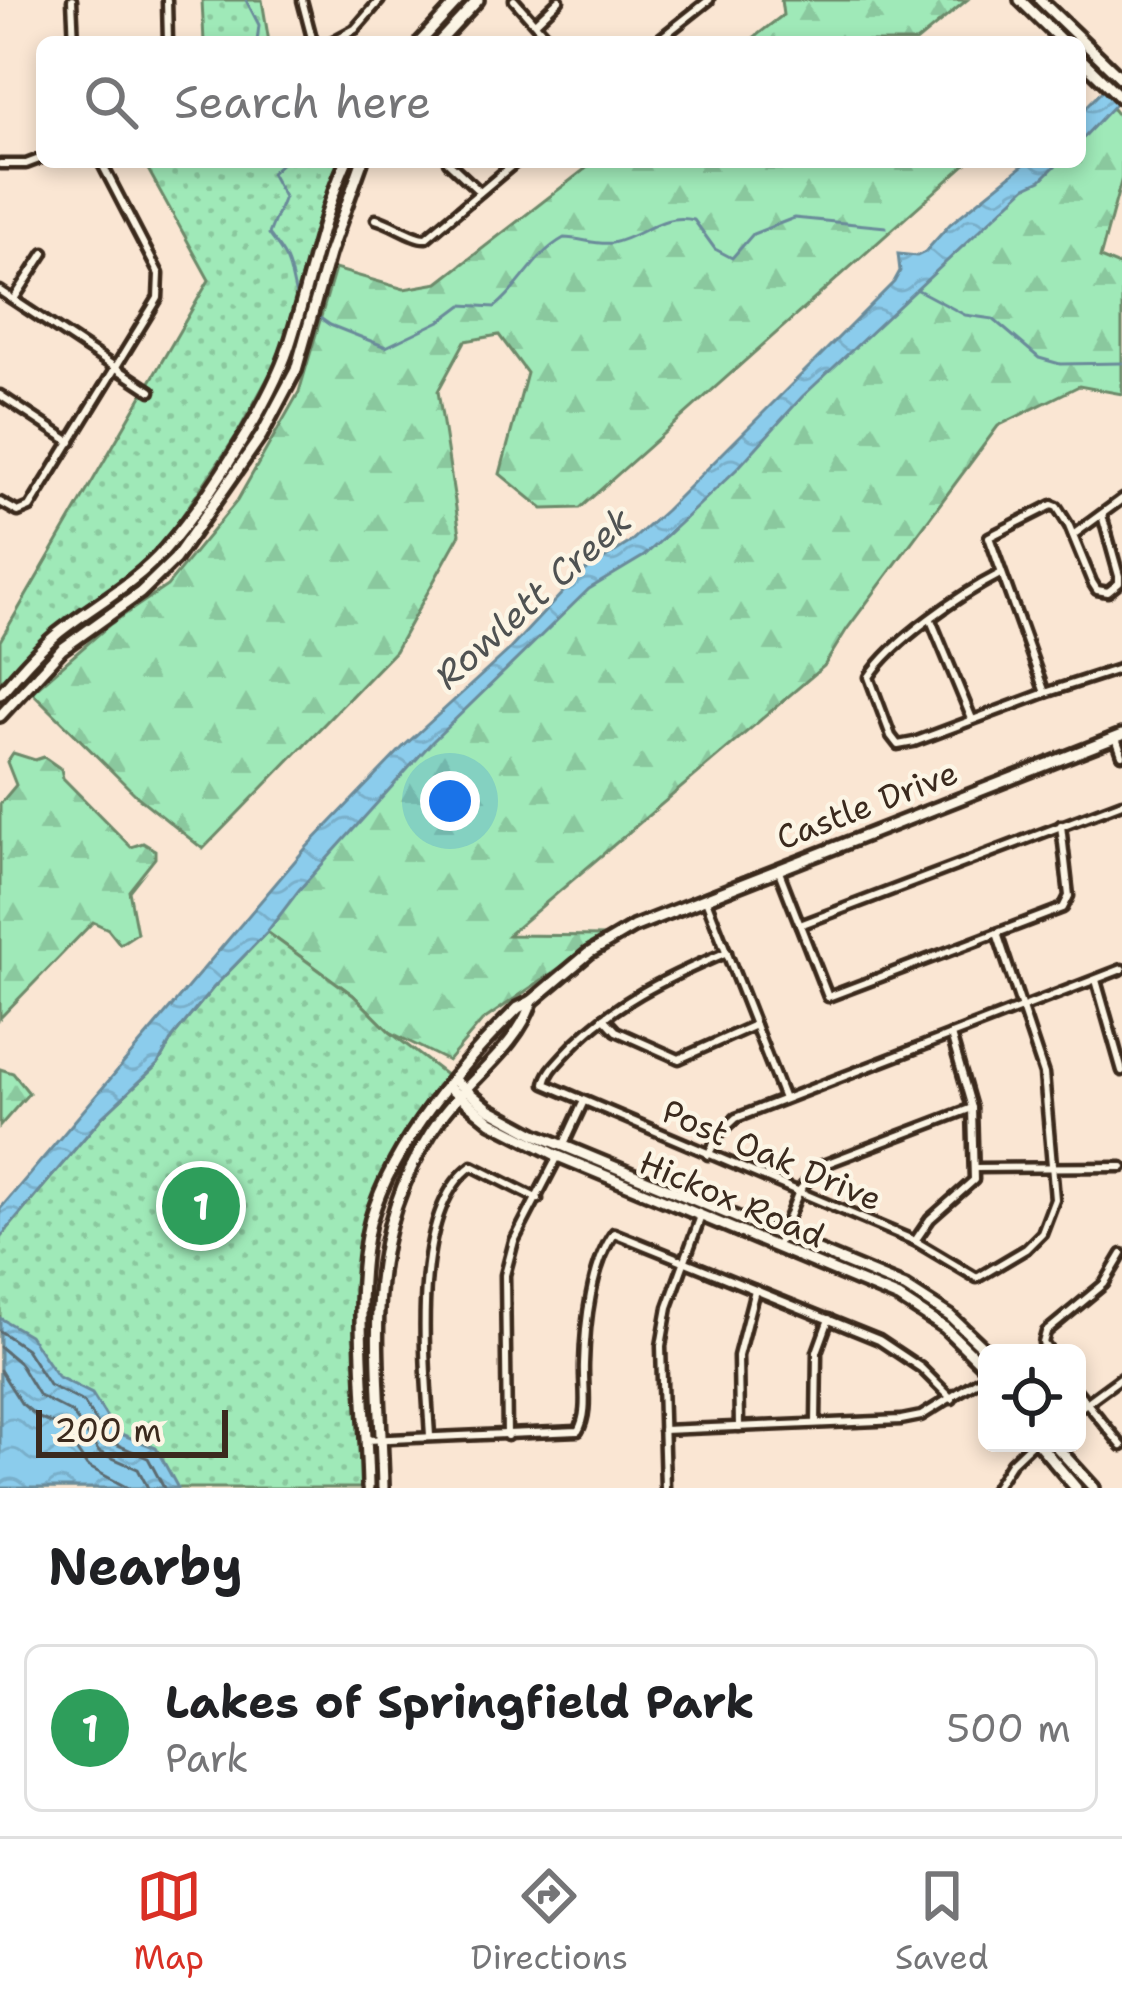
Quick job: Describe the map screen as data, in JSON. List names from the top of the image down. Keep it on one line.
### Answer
{"streets":{"street":["Castle Drive","Post Oak Drive","Hickox Road"]},"crossings":[["Castle Drive","Hickox Road"]],"water":["Rowlett Creek"],"scale_bar":"200 m","page":{"search":"Search here","pins":"1","scale":"200 m","heading":"Nearby","list":[{"mark":"1","name":"Lakes of Springfield Park","note":"Park","value":"500 m"}],"nav":["Map","Directions","Saved"]}}
